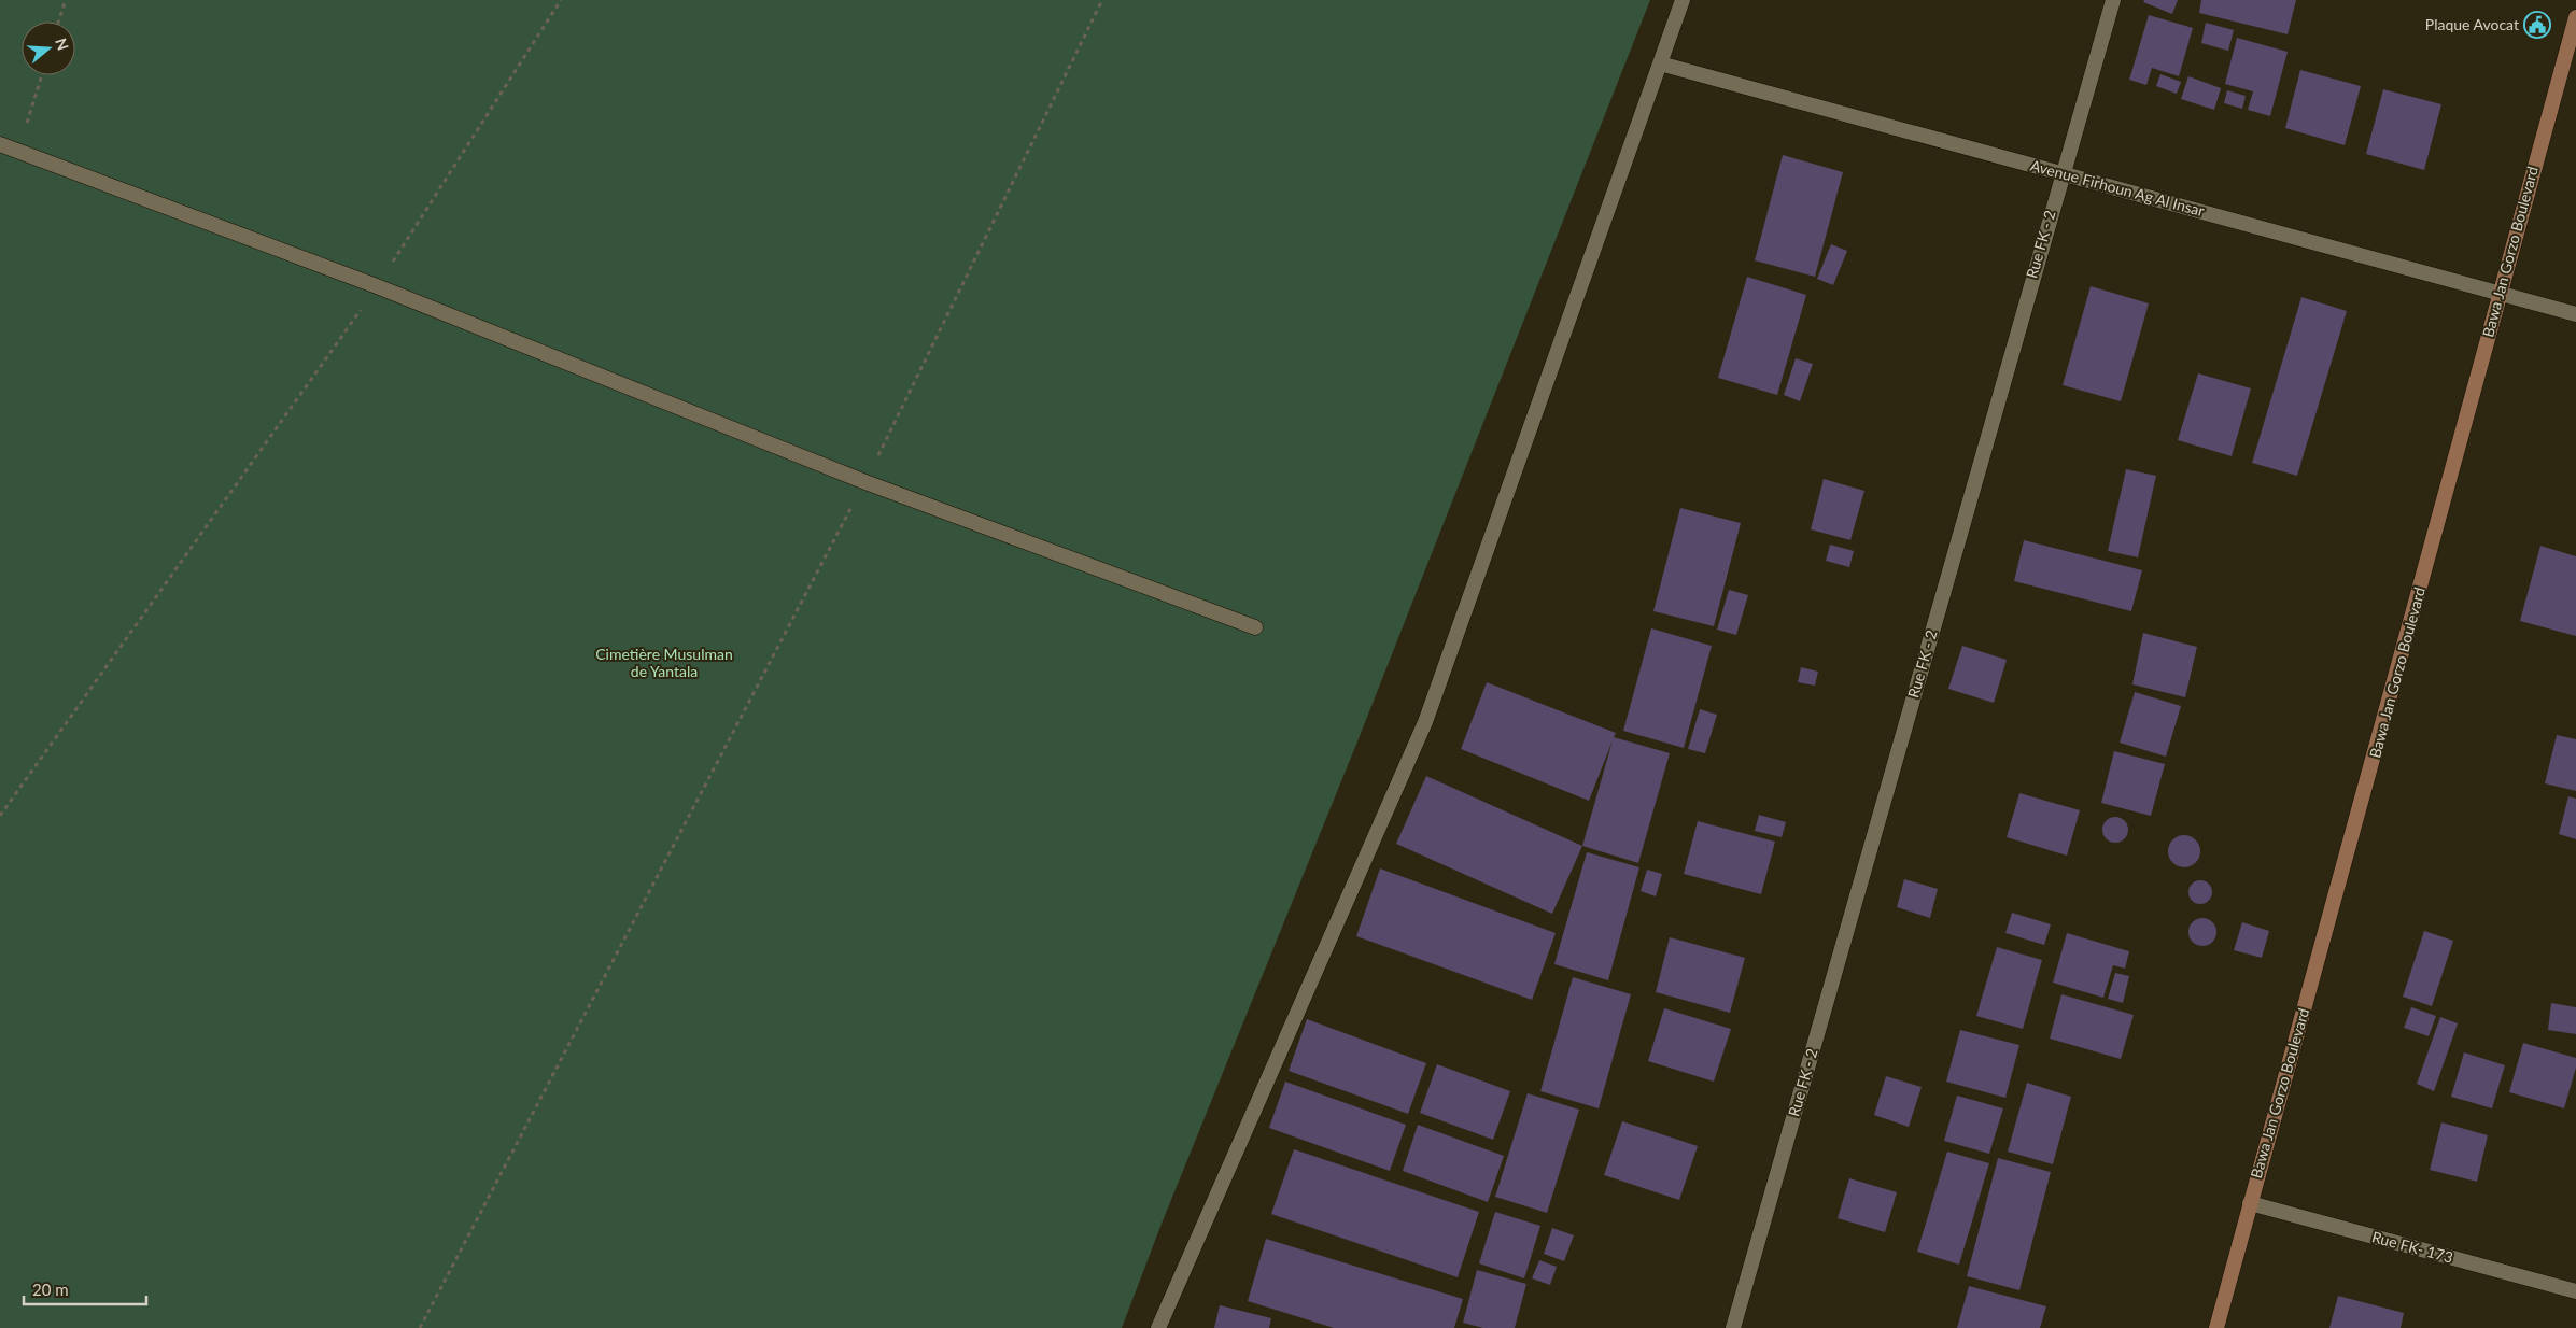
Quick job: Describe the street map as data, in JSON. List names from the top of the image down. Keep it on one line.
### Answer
{"streets":{"main road":["Bawa Jan Gorzo Boulevard"],"street":["Avenue Firhoun Ag Al Insar","Rue FK - 2","Rue FK- 173"]},"crossings":[["Avenue Firhoun Ag Al Insar","Rue FK - 2"],["Avenue Firhoun Ag Al Insar","Bawa Jan Gorzo Boulevard"],["Bawa Jan Gorzo Boulevard","Rue FK- 173"]],"parks":["Cimetière Musulman de Yantala"],"places":{"public building":["Plaque Avocat"]},"scale_bar":"20 m","north":"right"}
